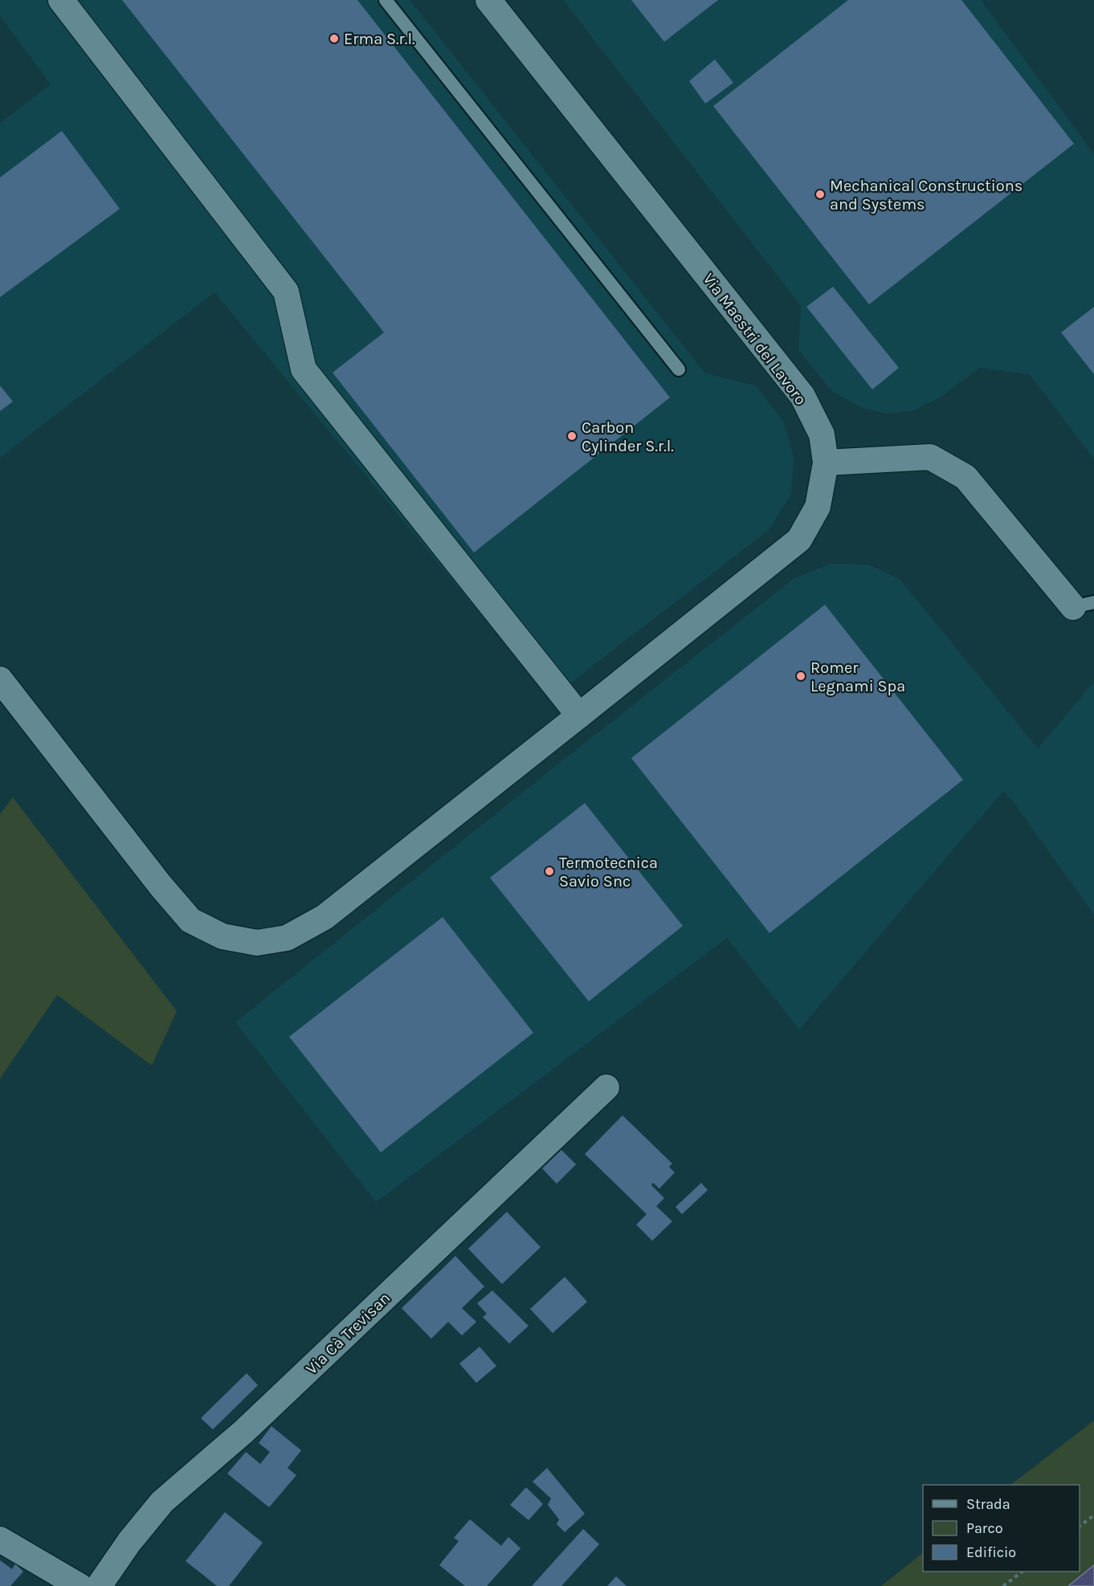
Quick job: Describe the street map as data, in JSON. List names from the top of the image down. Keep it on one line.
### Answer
{"streets":{"street":["Via Maestri del Lavoro","Via Cà Trevisan"]},"places":["Erma S.r.l.","Mechanical Constructions and Systems","Carbon Cylinder S.r.l.","Romer Legnami Spa","Termotecnica Savio Snc"],"legend":["Strada","Parco","Edificio"]}
